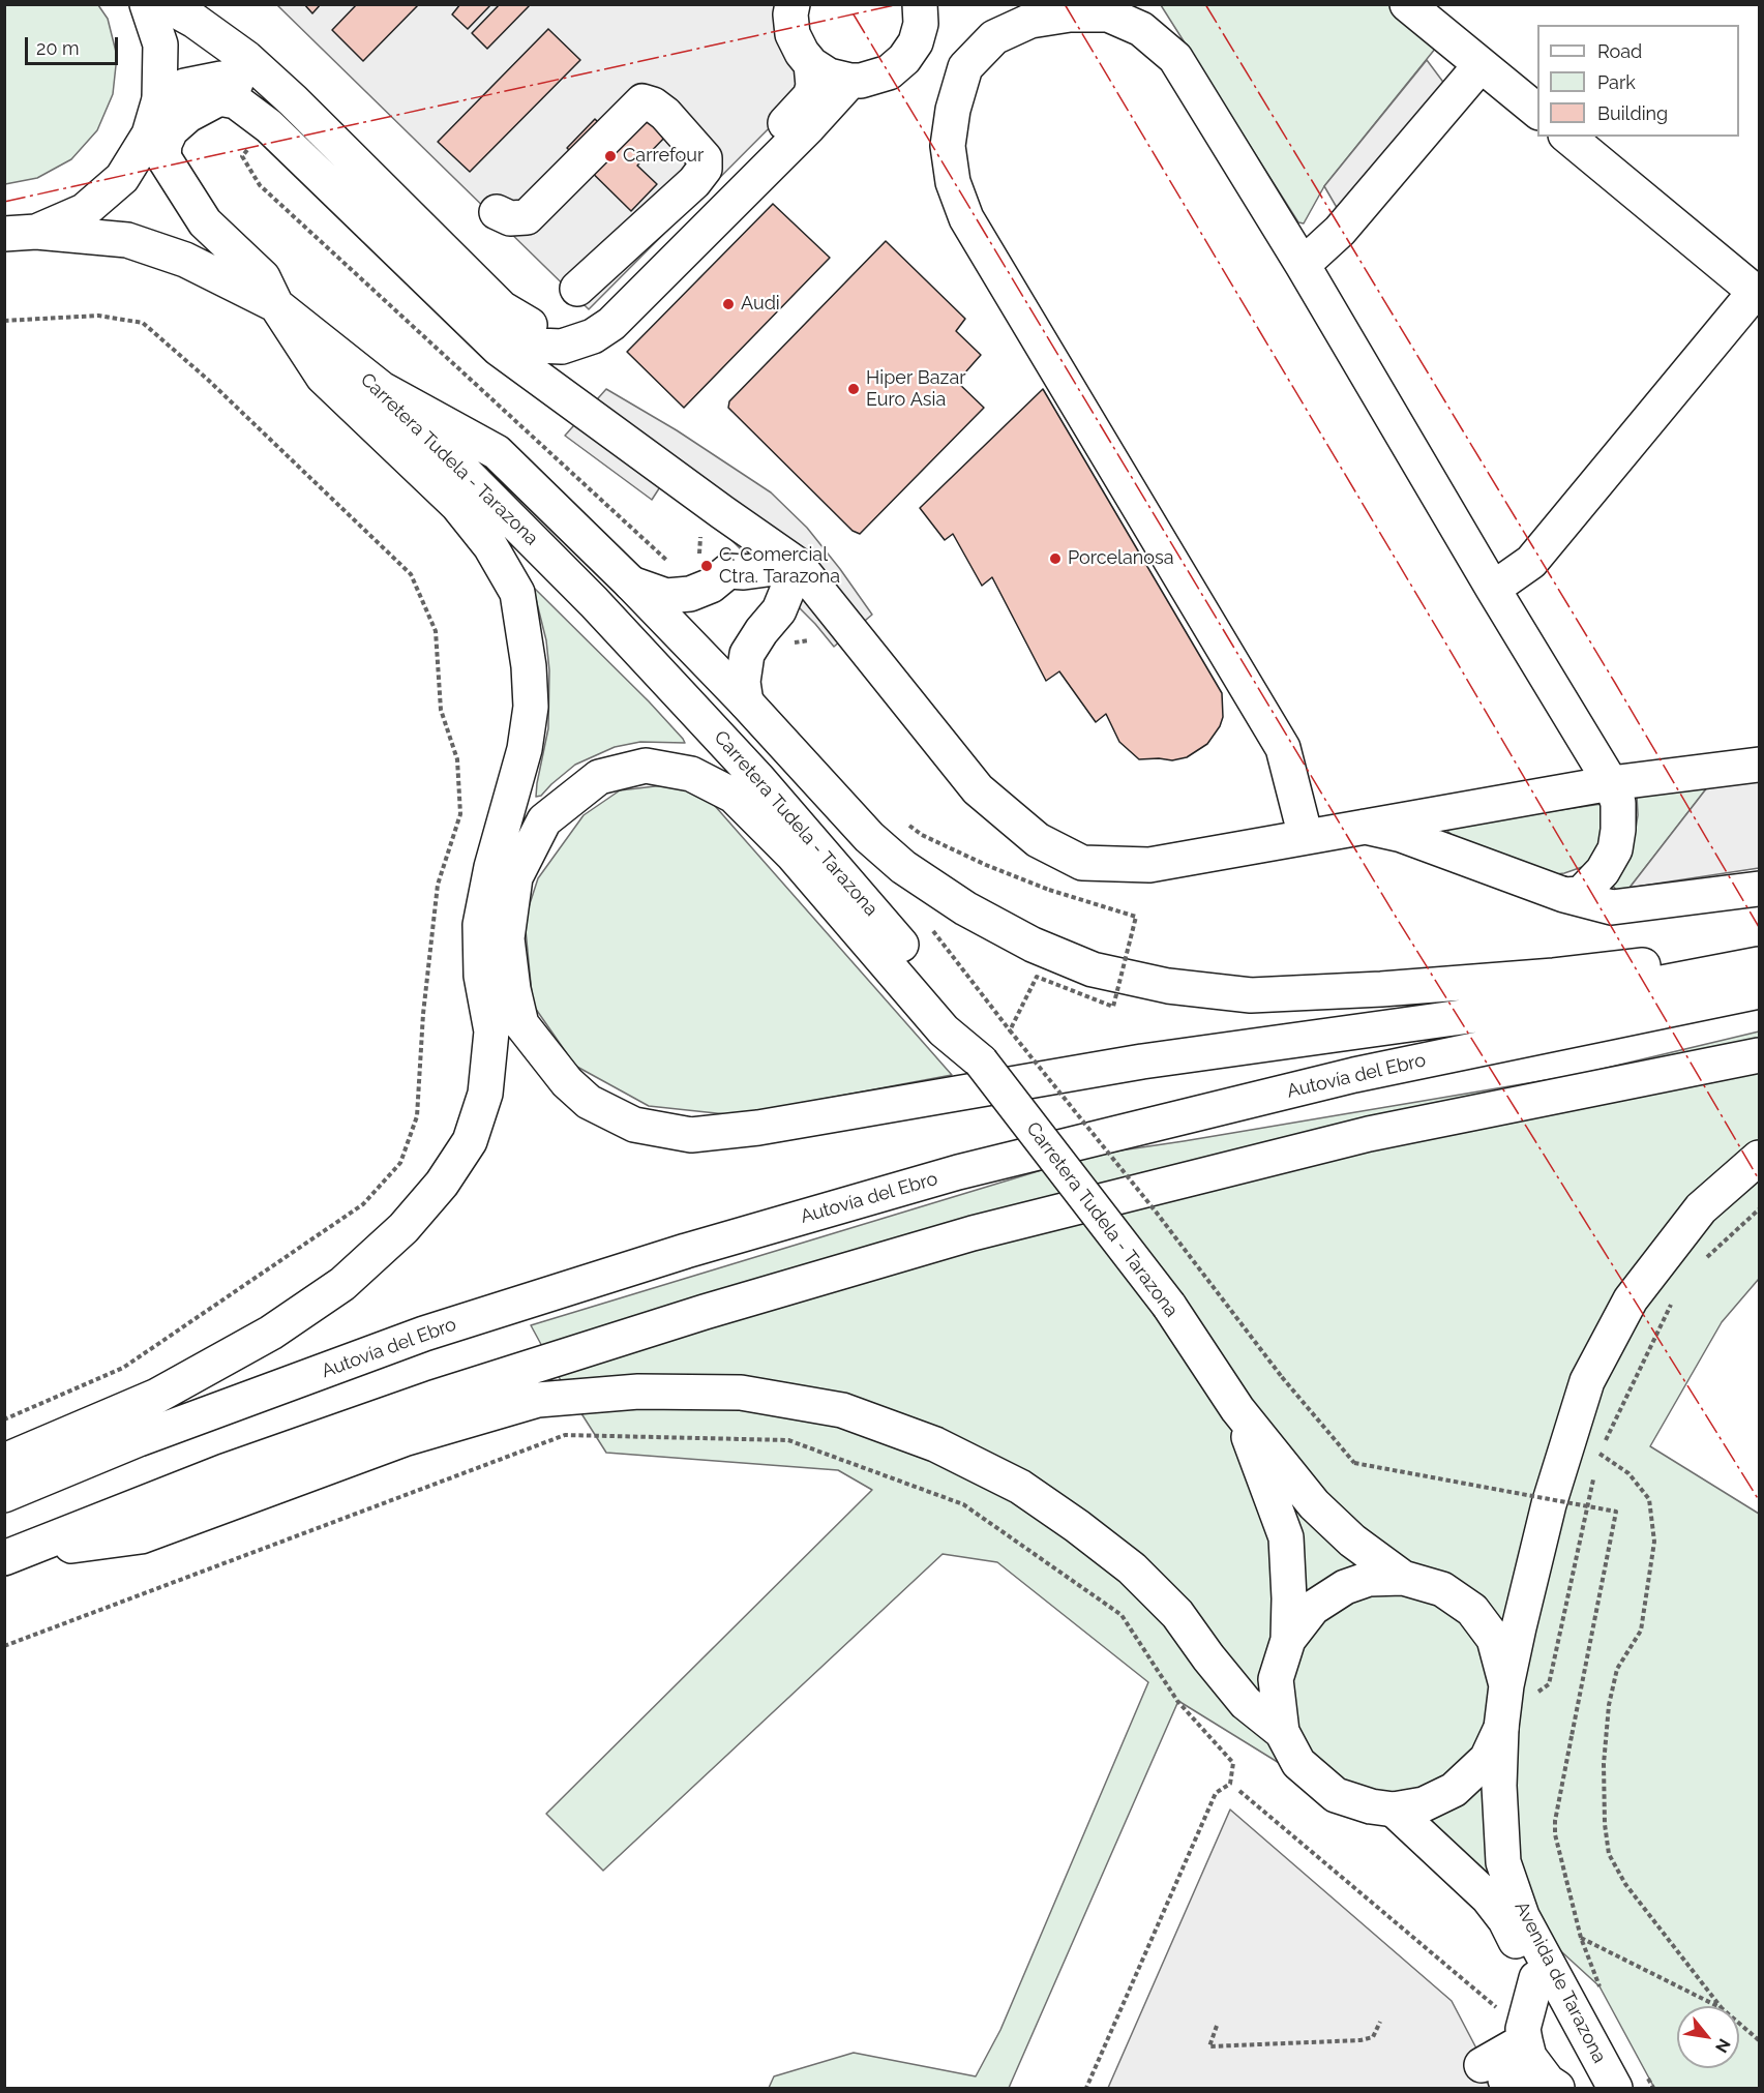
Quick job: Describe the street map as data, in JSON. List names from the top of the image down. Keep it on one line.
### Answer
{"streets":{"main road":["Carretera Tudela - Tarazona","Autovía del Ebro","Avenida de Tarazona"]},"places":["Carrefour","Audi","Hiper Bazar Euro Asia","Porcelanosa","C. Comercial Ctra. Tarazona"],"legend":["Road","Park","Building"],"scale_bar":"20 m","north":"bottom right"}
